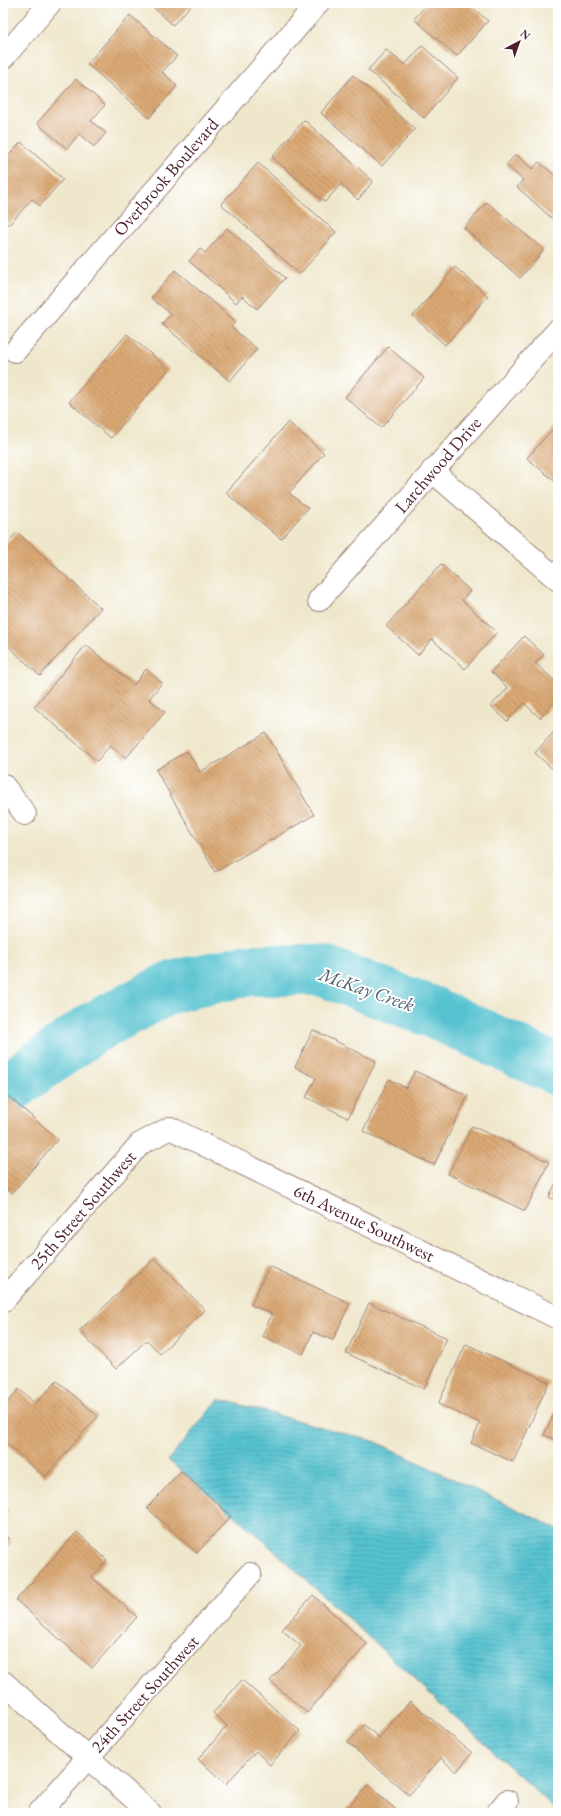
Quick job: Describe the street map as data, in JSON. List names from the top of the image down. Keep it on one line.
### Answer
{"streets":{"street":["Overbrook Boulevard","Larchwood Drive","25th Street Southwest","6th Avenue Southwest","24th Street Southwest"]},"crossings":[["25th Street Southwest","6th Avenue Southwest"]],"water":["McKay Creek"],"north":"top right"}
